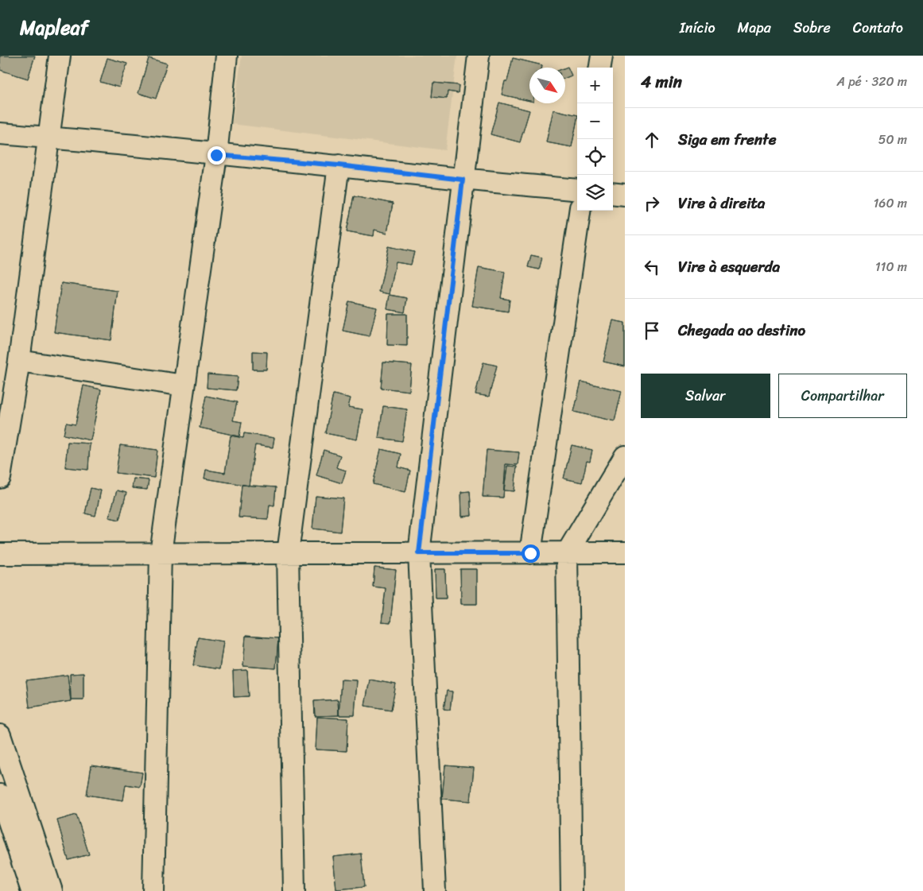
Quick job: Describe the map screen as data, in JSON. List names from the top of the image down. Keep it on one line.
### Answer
{"north":"bottom right","page":{"header":"Mapleaf","nav":["Início","Mapa","Sobre","Contato"],"heading":["4 min","A pé · 320 m"],"map_buttons":["+","−"],"list":[["Siga em frente","50 m"],["Vire à direita","160 m"],["Vire à esquerda","110 m"],"Chegada ao destino"],"buttons":["Salvar","Compartilhar"]}}
